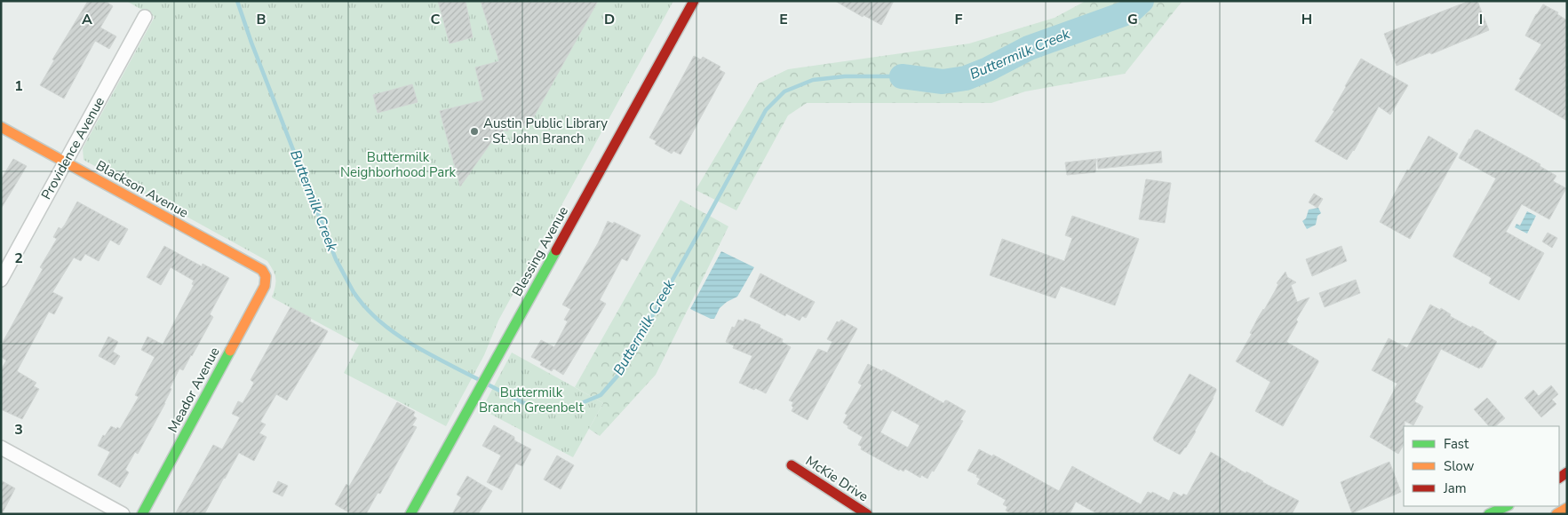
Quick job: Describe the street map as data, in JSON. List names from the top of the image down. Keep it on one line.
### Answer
{"streets":{"street":["Providence Avenue","Blackson Avenue","Blessing Avenue","Meador Avenue","McKie Drive"]},"crossings":[["Providence Avenue","Blackson Avenue"],["Blackson Avenue","Meador Avenue"]],"water":["Buttermilk Creek"],"parks":["Buttermilk Neighborhood Park","Buttermilk Branch Greenbelt"],"places":["Austin Public Library - St. John Branch"],"legend":["Fast","Slow","Jam"],"grid":{"columns":["A","B","C","D","E","F","G","H","I"],"rows":["1","2","3"]}}
